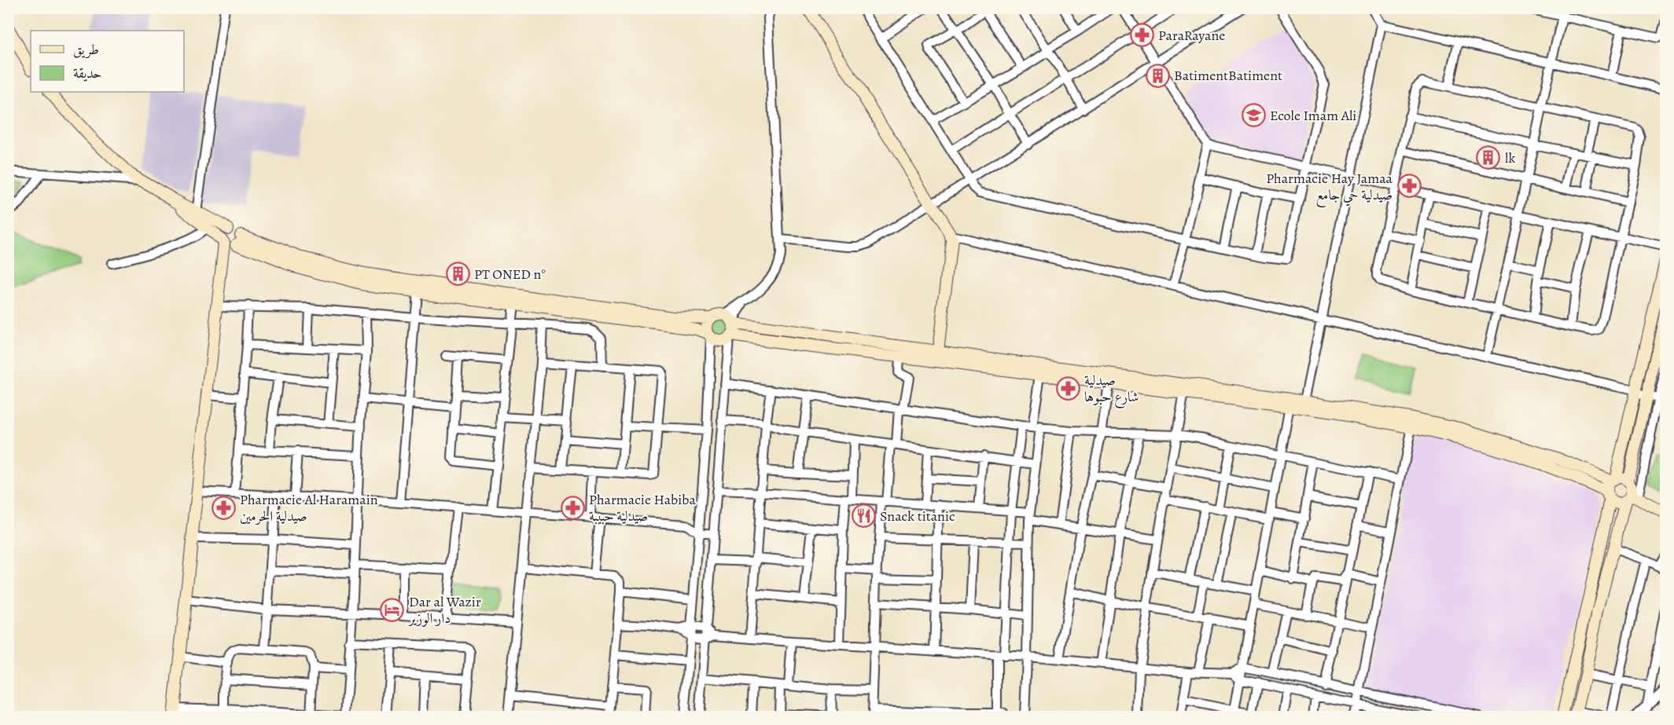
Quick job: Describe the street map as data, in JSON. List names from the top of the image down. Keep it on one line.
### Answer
{"places":{"pharmacy":["ParaRayane","Pharmacie Hay Jamaa صيدلية حي جامع","صيدلية شارع حبوها","Pharmacie Al Haramain صيدلية الحرمين","Pharmacie Habiba صيدلية حبيبة"],"building":["BatimentBatiment","lk","PT ONED n°"],"school or university":["Ecole Imam Ali"],"restaurant":["Snack titanic"],"hotel":["Dar al Wazir دار الوزير"]},"legend":["طريق","حديقة"]}
